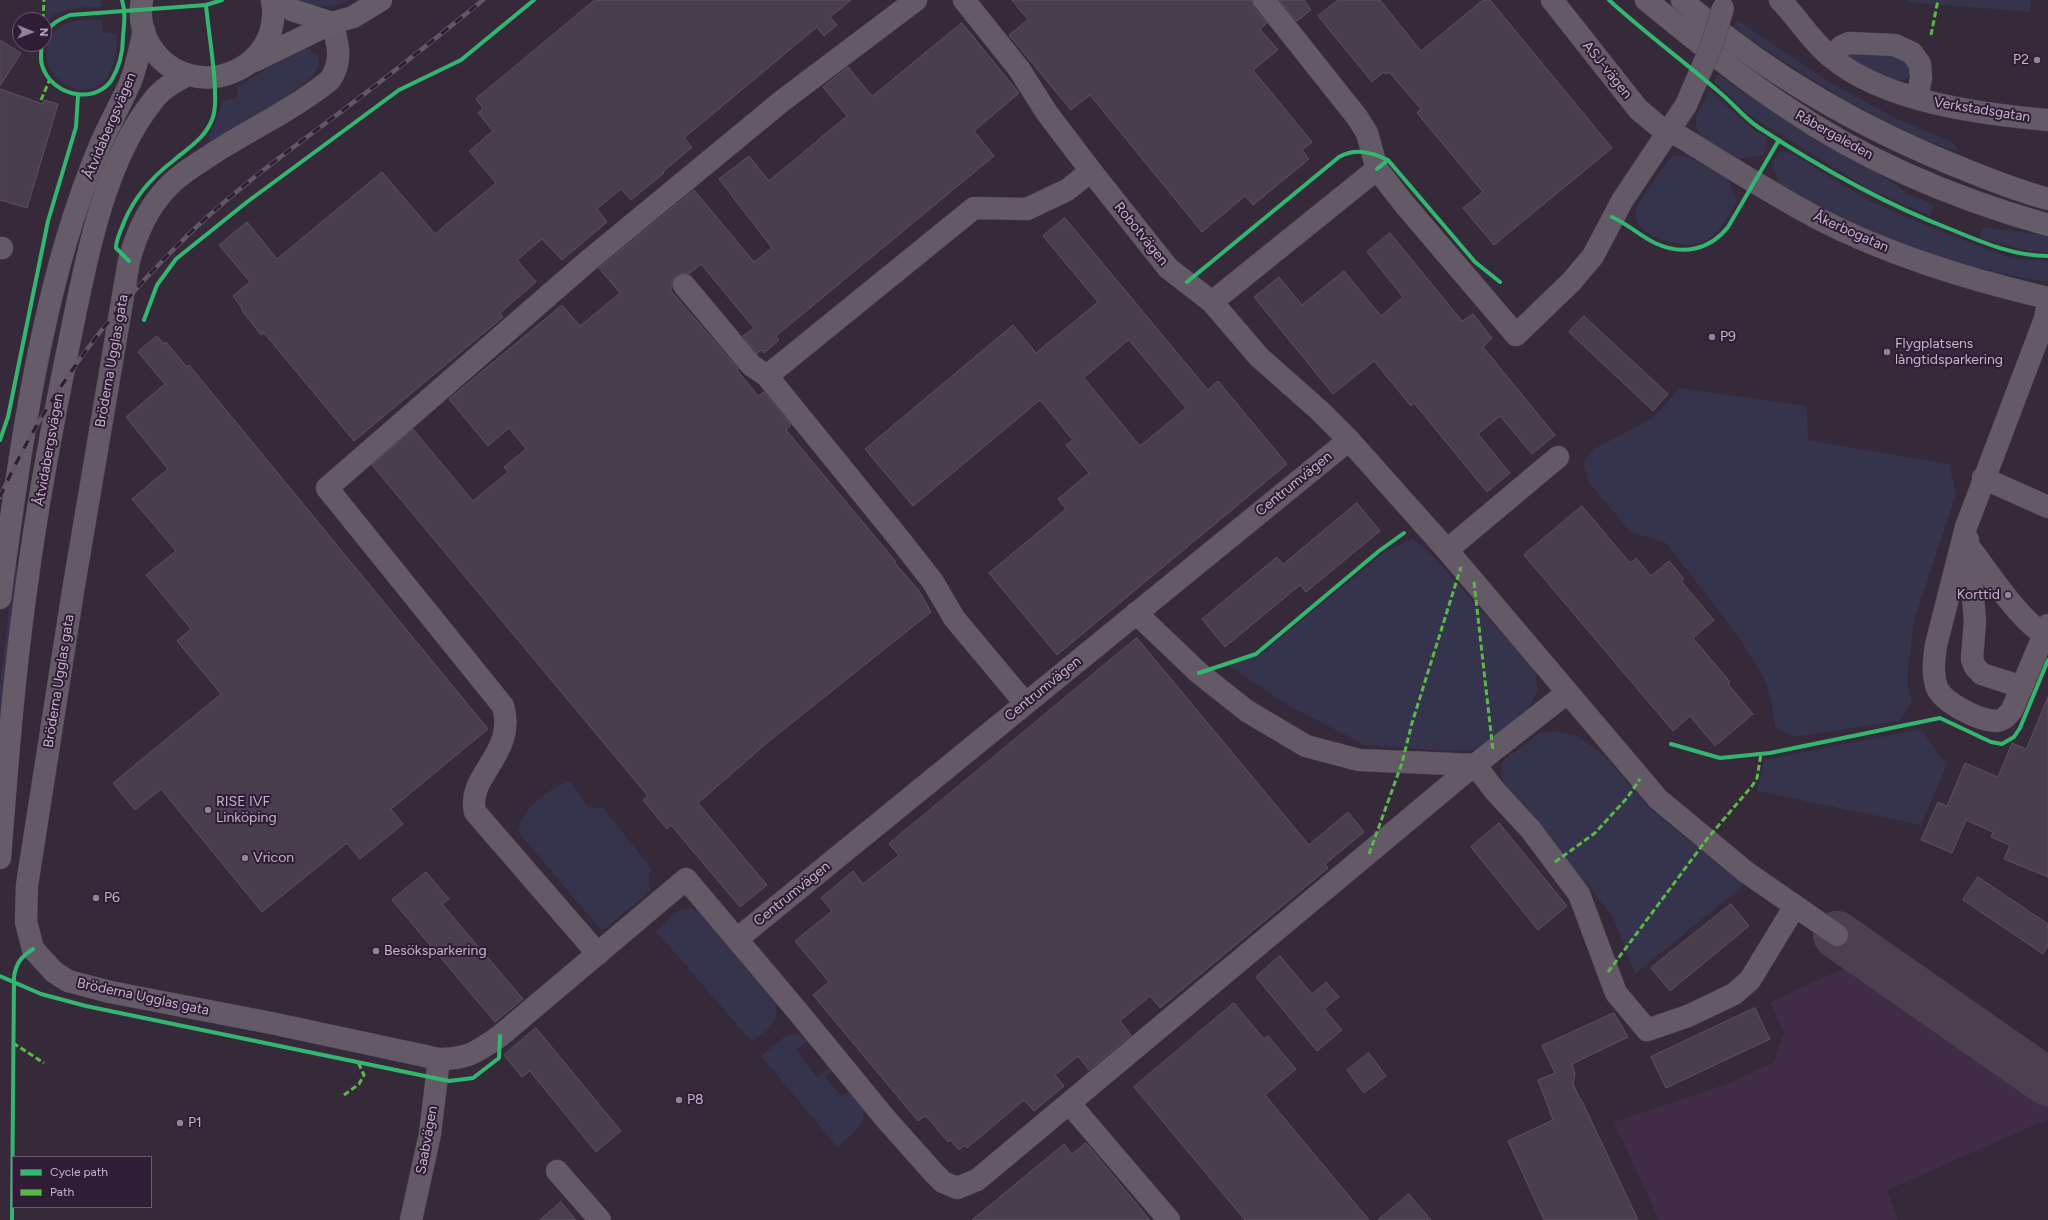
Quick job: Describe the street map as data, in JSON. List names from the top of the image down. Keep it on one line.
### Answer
{"streets":{"main road":["Åtvidabergsvägen","Råbergaleden"],"street":["ASJ-vägen","Verkstadsgatan","Åkerbogatan","Robotvägen","Bröderna Ugglas gata","Centrumvägen","Saabvägen"]},"crossings":[["ASJ-vägen","Åkerbogatan"],["Robotvägen","Centrumvägen"],["Bröderna Ugglas gata","Centrumvägen"],["Bröderna Ugglas gata","Saabvägen"]],"places":["P2","P9","Flygplatsens långtidsparkering","Korttid","RISE IVF Linköping","Vricon","P6","Besöksparkering","P8","P1"],"legend":["Cycle path","Path"],"north":"right"}
